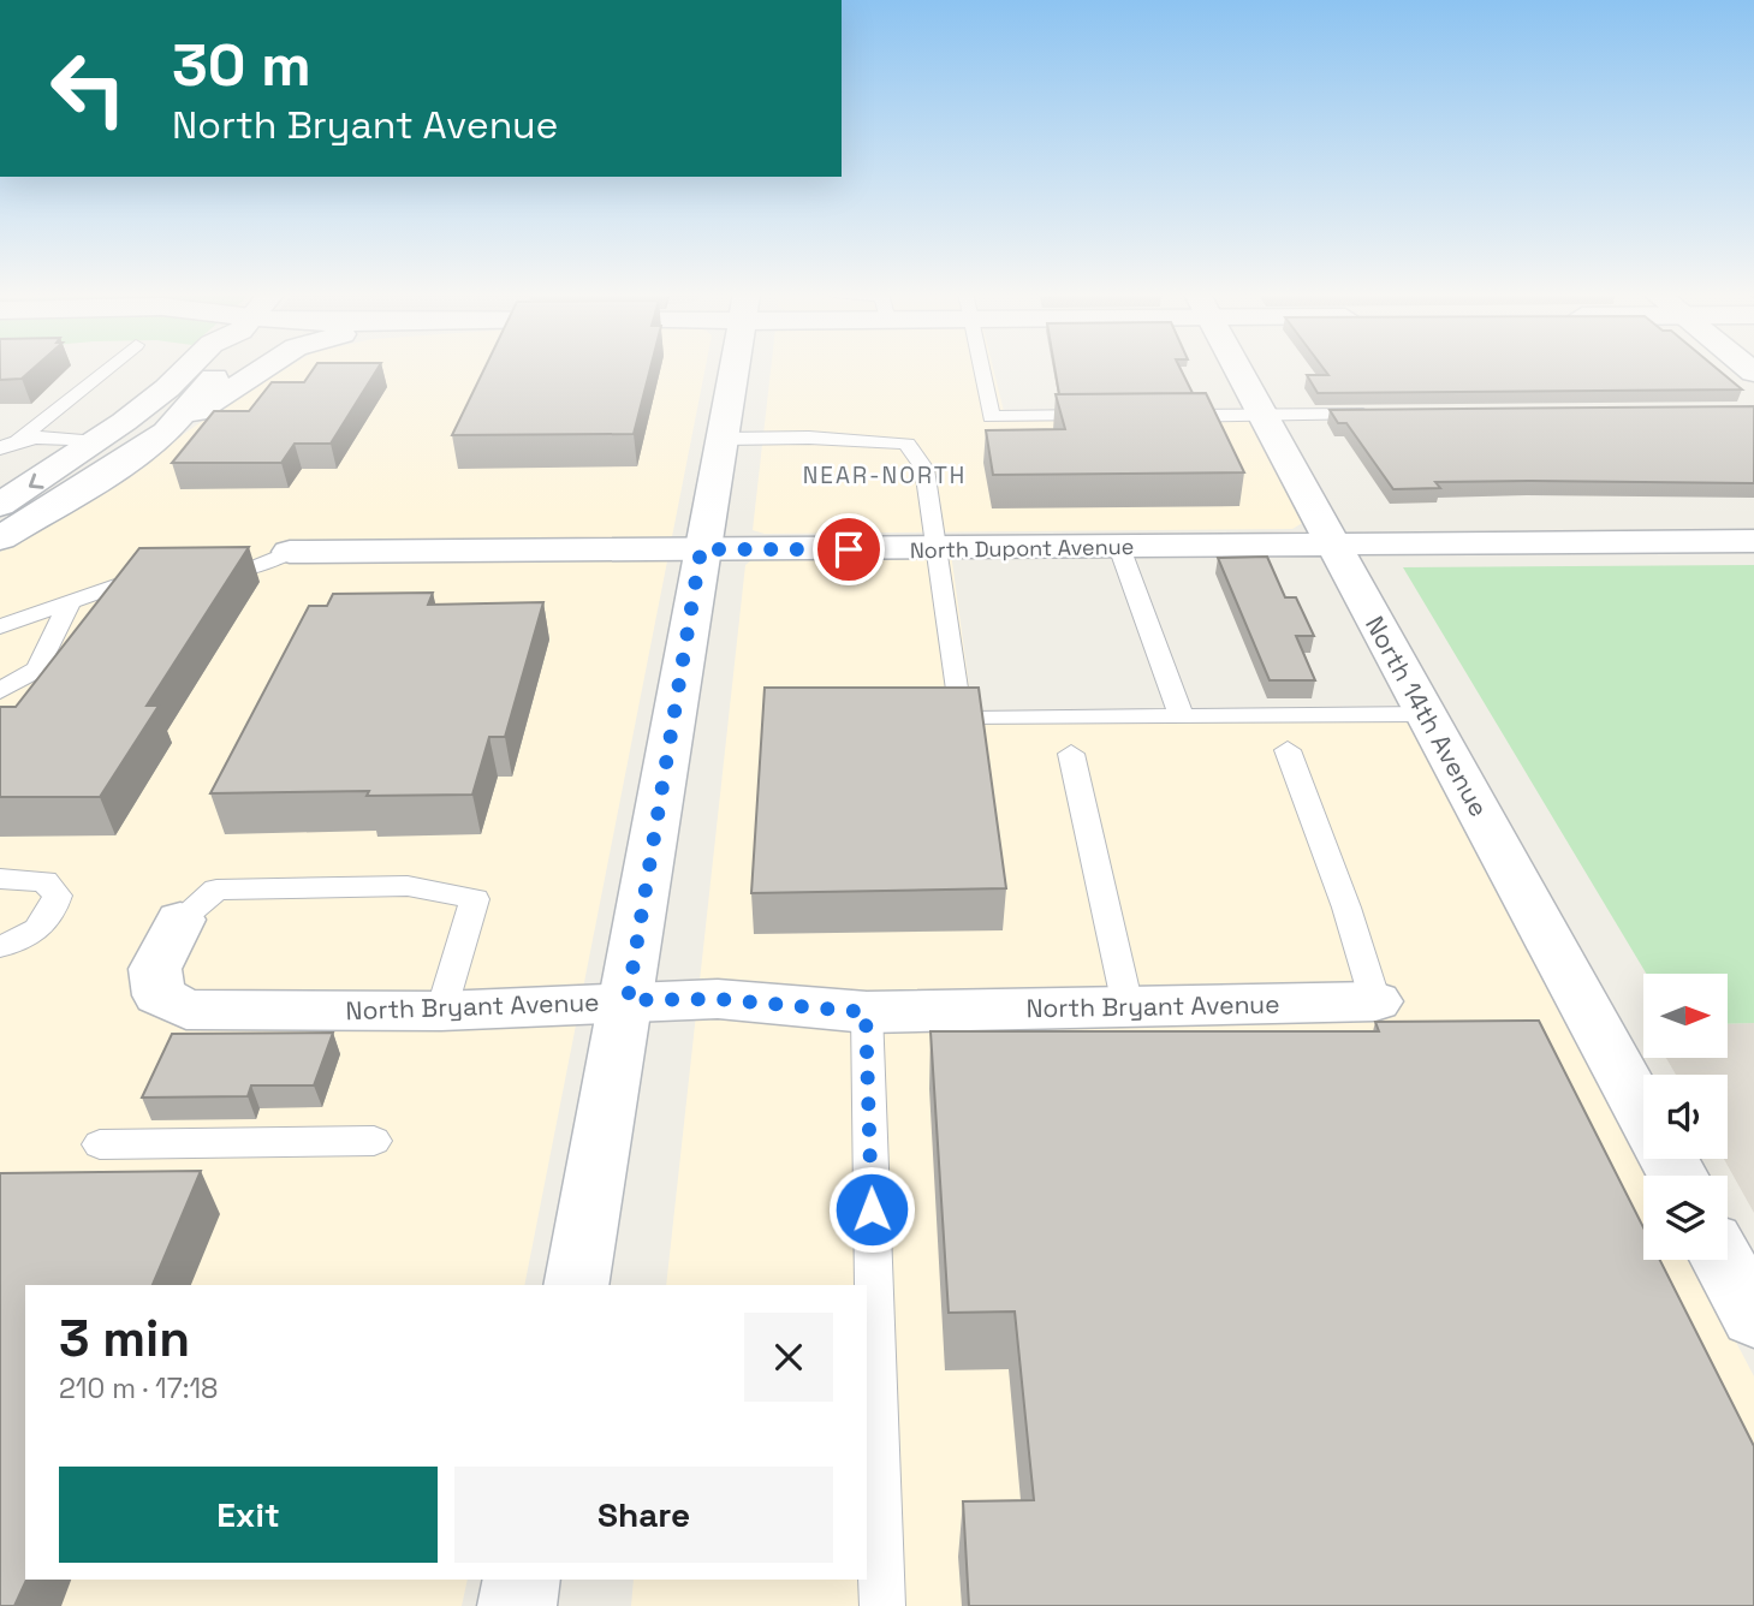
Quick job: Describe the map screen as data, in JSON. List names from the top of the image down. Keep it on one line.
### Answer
{"streets":{"street":["North Dupont Avenue","North 14th Avenue","North Bryant Avenue"]},"crossings":[["North Dupont Avenue","North 14th Avenue"]],"districts":["NEAR-NORTH"],"north":"right","page":{"turn":["30 m","North Bryant Avenue"],"heading":["3 min","210 m · 17:18"],"buttons":["Exit","Share"]}}
